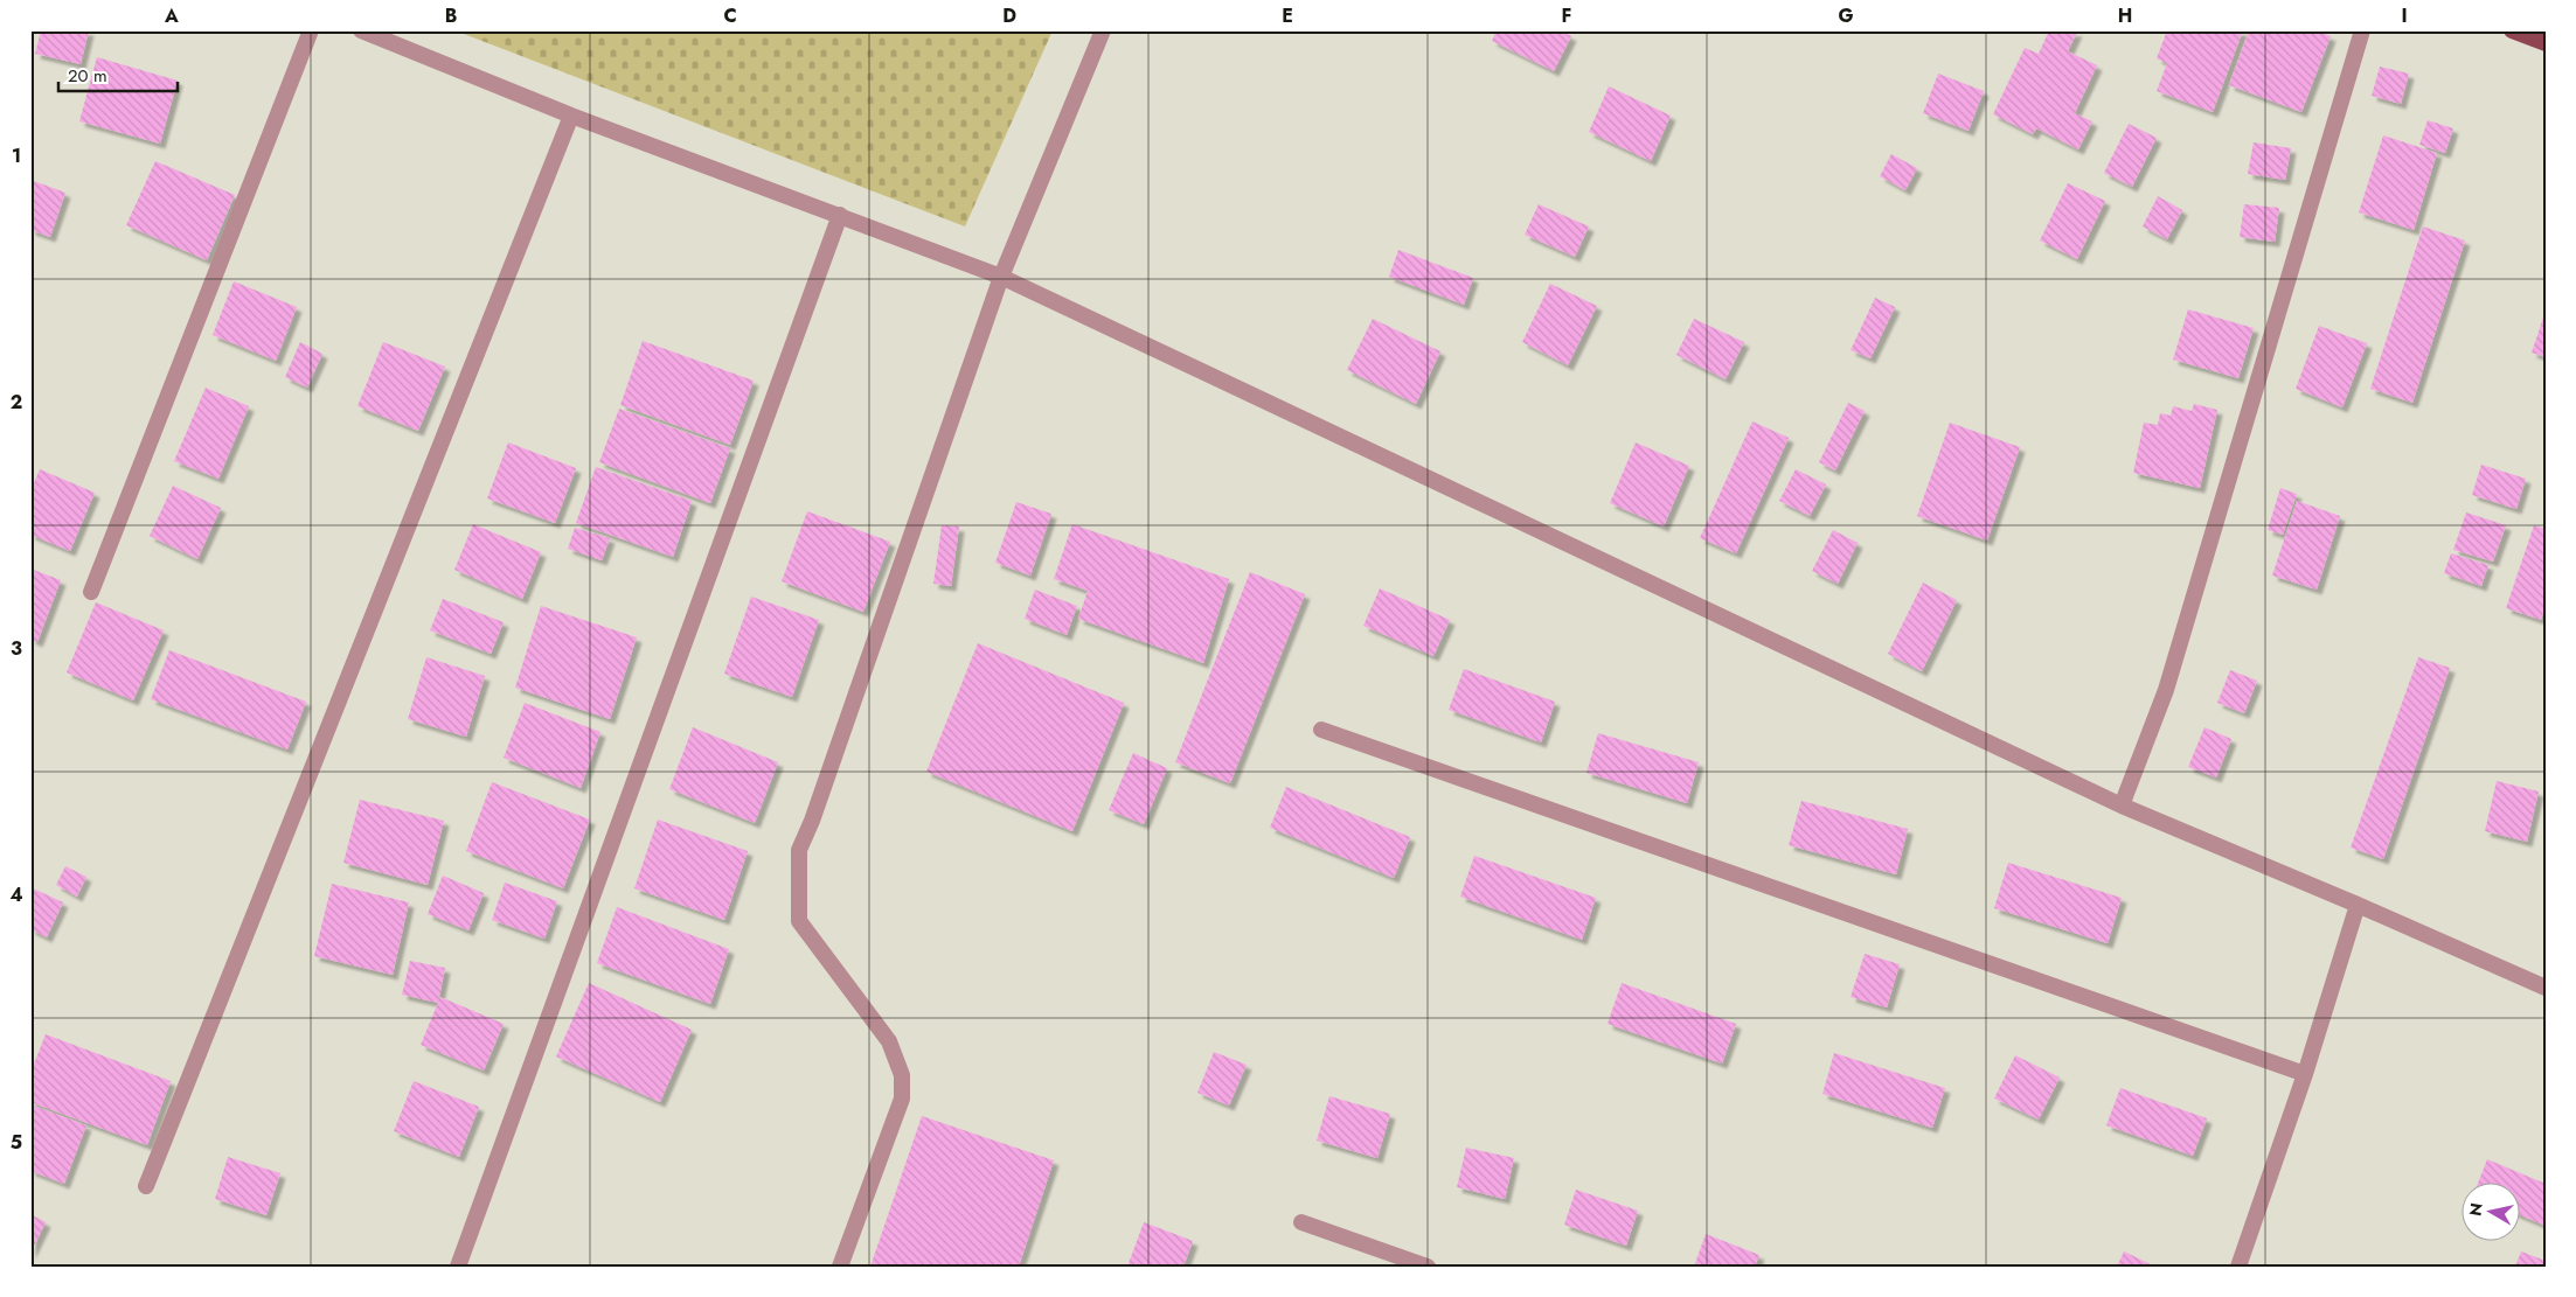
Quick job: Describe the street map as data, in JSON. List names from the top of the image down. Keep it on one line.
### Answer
{"scale_bar":"20 m","north":"left","grid":{"columns":["A","B","C","D","E","F","G","H","I"],"rows":["1","2","3","4","5"]}}
